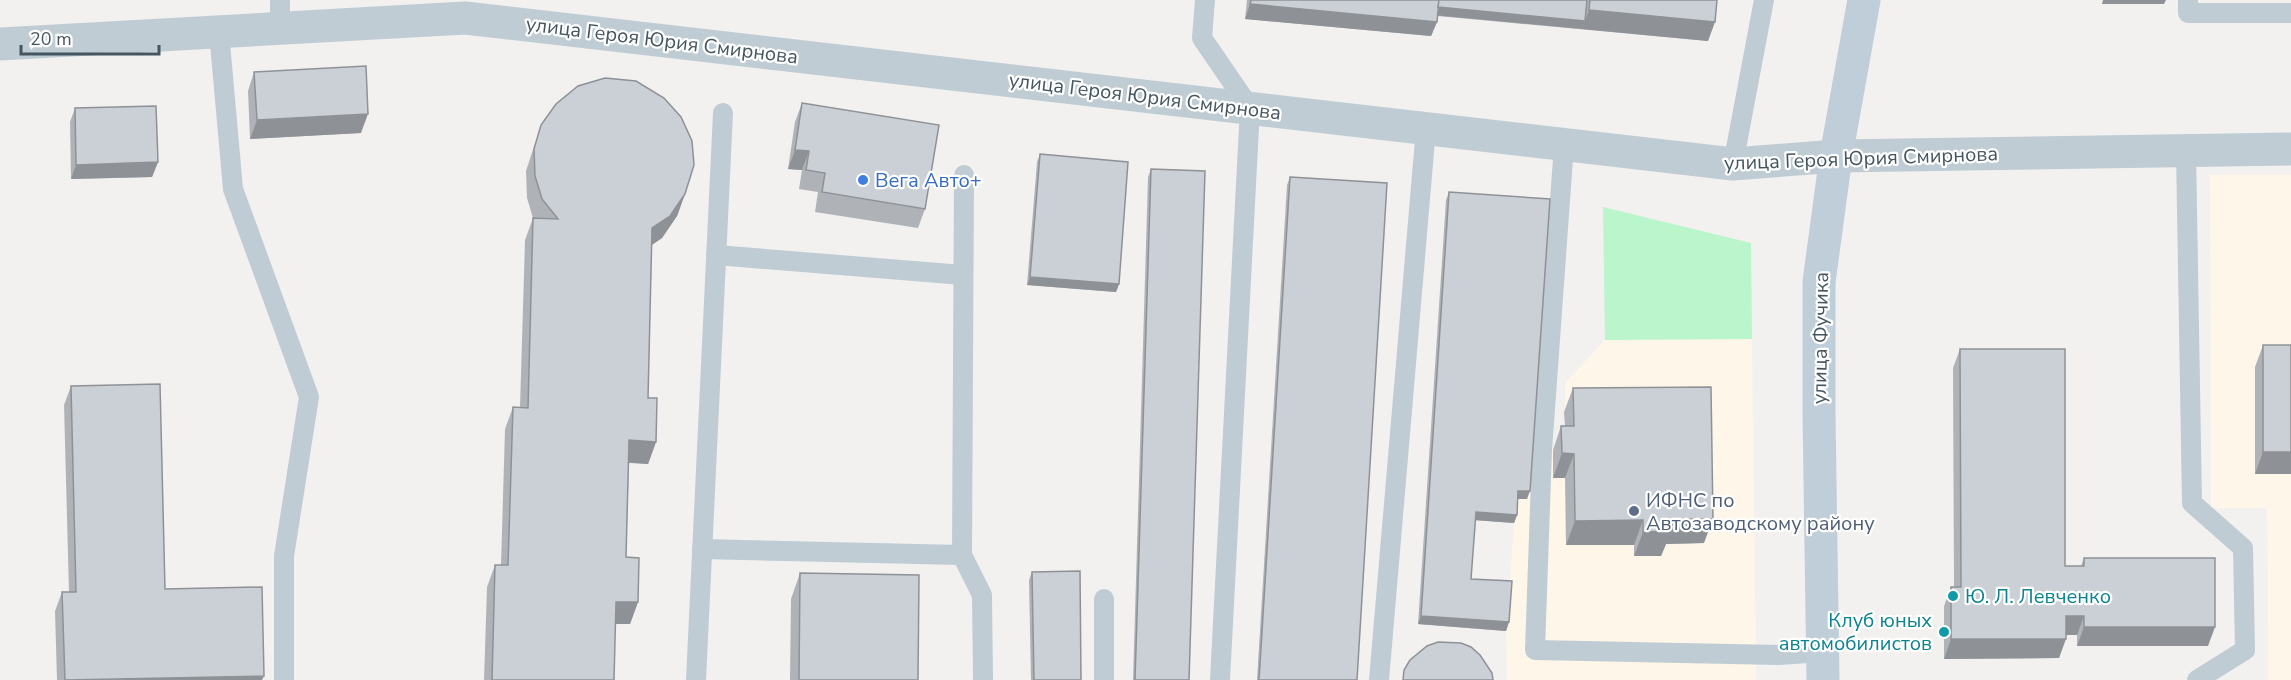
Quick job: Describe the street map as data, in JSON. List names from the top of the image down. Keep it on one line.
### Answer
{"streets":{"street":["улица Героя Юрия Смирнова","улица Фучика"]},"crossings":[["улица Героя Юрия Смирнова","улица Фучика"]],"places":["Вега Авто+","ИФНС по Автозаводскому району","Ю. Л. Левченко","Клуб юных автомобилистов"],"scale_bar":"20 m"}
